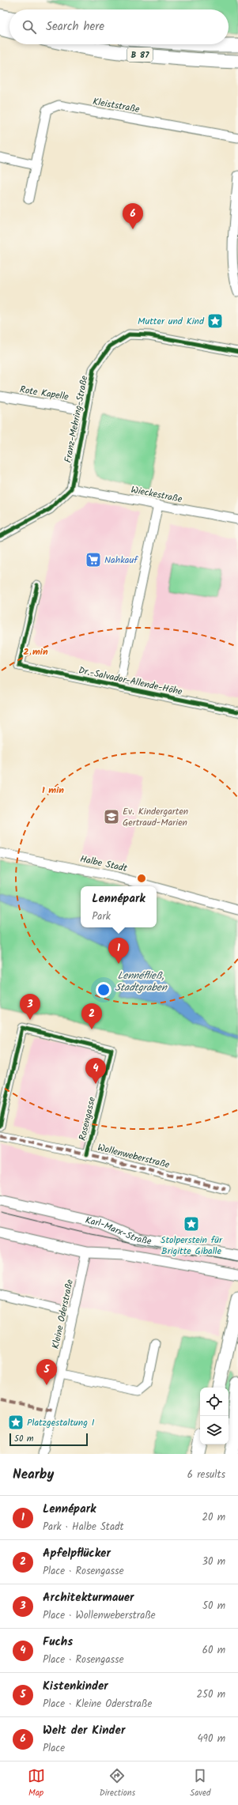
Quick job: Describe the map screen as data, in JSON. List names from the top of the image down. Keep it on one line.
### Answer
{"streets":{"main road":["B 87"],"street":["Kleiststraße","Rote Kapelle","Franz-Mehring-Straße","Wieckestraße","Dr.-Salvador-Allende-Höhe","Halbe Stadt","Rosengasse","Wollenweberstraße","Karl-Marx-Straße","Kleine Oderstraße"]},"crossings":[["Rote Kapelle","Franz-Mehring-Straße"],["Franz-Mehring-Straße","Wieckestraße"],["Wieckestraße","Dr.-Salvador-Allende-Höhe"],["Rosengasse","Wollenweberstraße"],["Karl-Marx-Straße","Kleine Oderstraße"]],"water":["Lennéfließ, Stadtgraben"],"places":{"place":["Mutter und Kind","Stolperstein für Brigitte Giballe","Platzgestaltung I"],"supermarket":["Nahkauf"],"school or university":["Ev. Kindergarten Gertraud-Marien"]},"scale_bar":"50 m","page":{"search":"Search here","pins":["6","1","3","2","4","5"],"popup":["Lennépark","Park"],"scale":"50 m","heading":["Nearby","6 results"],"list":[{"mark":"1","name":"Lennépark","note":"Park · Halbe Stadt","value":"20 m"},{"mark":"2","name":"Apfelpflücker","note":"Place · Rosengasse","value":"30 m"},{"mark":"3","name":"Architekturmauer","note":"Place · Wollenweberstraße","value":"50 m"},{"mark":"4","name":"Fuchs","note":"Place · Rosengasse","value":"60 m"},{"mark":"5","name":"Kistenkinder","note":"Place · Kleine Oderstraße","value":"250 m"},{"mark":"6","name":"Welt der Kinder","note":"Place","value":"490 m"}],"nav":["Map","Directions","Saved"]},"rings":["2 min","1 min"]}
